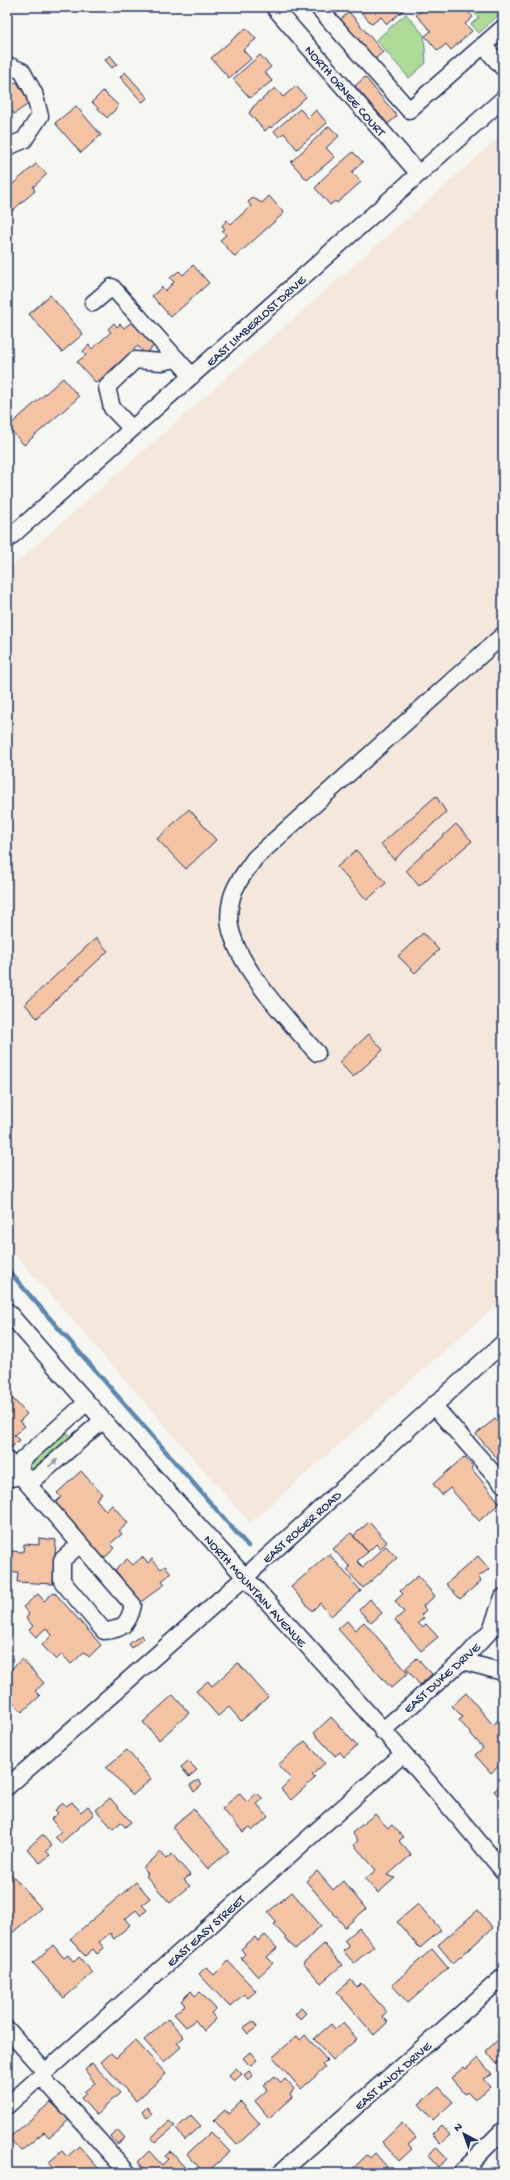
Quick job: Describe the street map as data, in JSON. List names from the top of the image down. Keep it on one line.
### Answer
{"streets":{"street":["NORTH ORNEE COURT","EAST LIMBERLOST DRIVE","EAST ROGER ROAD","NORTH MOUNTAIN AVENUE","EAST DUKE DRIVE","EAST EASY STREET","EAST KNOX DRIVE"]},"crossings":[["NORTH ORNEE COURT","EAST LIMBERLOST DRIVE"],["EAST ROGER ROAD","NORTH MOUNTAIN AVENUE"],["NORTH MOUNTAIN AVENUE","EAST DUKE DRIVE"],["NORTH MOUNTAIN AVENUE","EAST EASY STREET"]],"north":"top left"}
